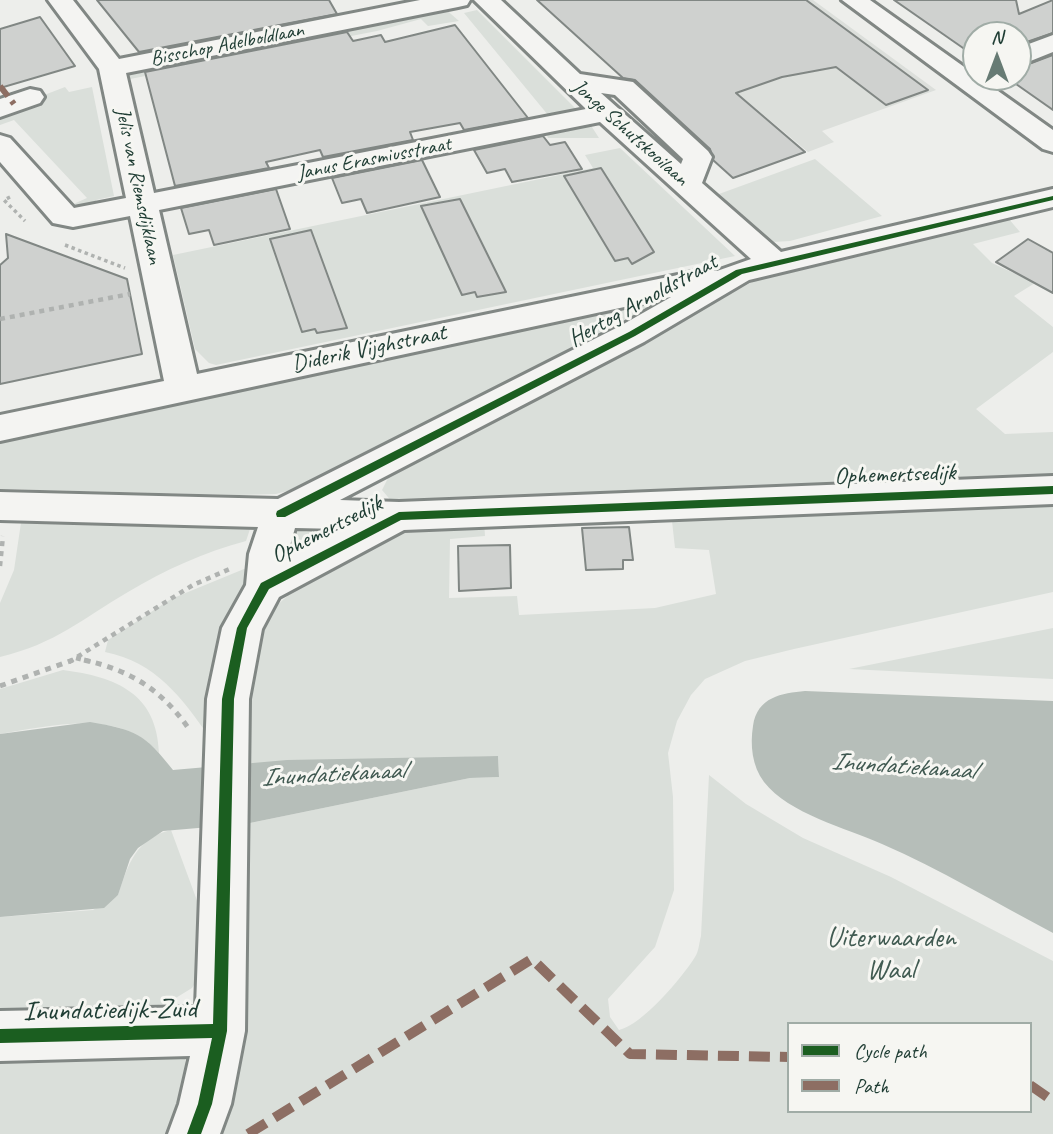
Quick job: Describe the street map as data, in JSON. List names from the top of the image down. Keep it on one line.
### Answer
{"streets":{"street":["Bisschop Adelboldlaan","Jonge Schutskooilaan","Janus Erasmiusstraat","Jelis van Riemsdijklaan","Hertog Arnoldstraat","Diderik Vijghstraat","Ophemertsedijk","Inundatiedijk-Zuid"]},"crossings":[["Bisschop Adelboldlaan","Jelis van Riemsdijklaan"],["Jonge Schutskooilaan","Janus Erasmiusstraat"],["Jonge Schutskooilaan","Hertog Arnoldstraat"],["Janus Erasmiusstraat","Jelis van Riemsdijklaan"],["Jelis van Riemsdijklaan","Diderik Vijghstraat"],["Hertog Arnoldstraat","Diderik Vijghstraat"],["Hertog Arnoldstraat","Ophemertsedijk"],["Ophemertsedijk","Inundatiedijk-Zuid"]],"water":["Inundatiekanaal"],"parks":["Uiterwaarden Waal"],"legend":["Cycle path","Path"],"north":"top"}
